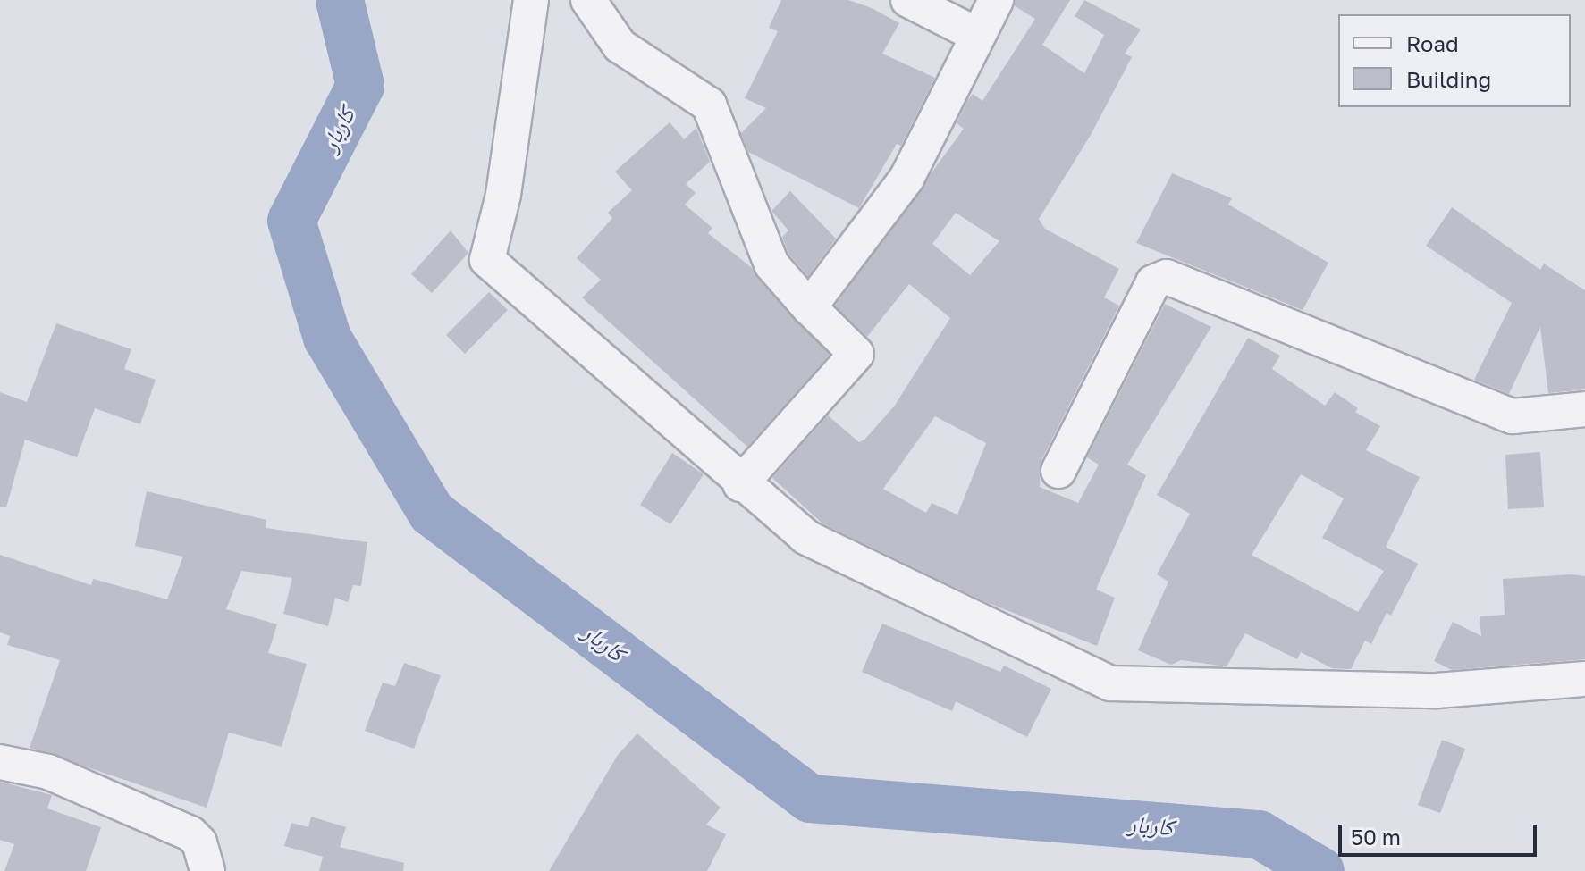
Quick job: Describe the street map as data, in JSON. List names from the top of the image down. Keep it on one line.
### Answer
{"water":["کاربار"],"legend":["Road","Building"],"scale_bar":"50 m"}
